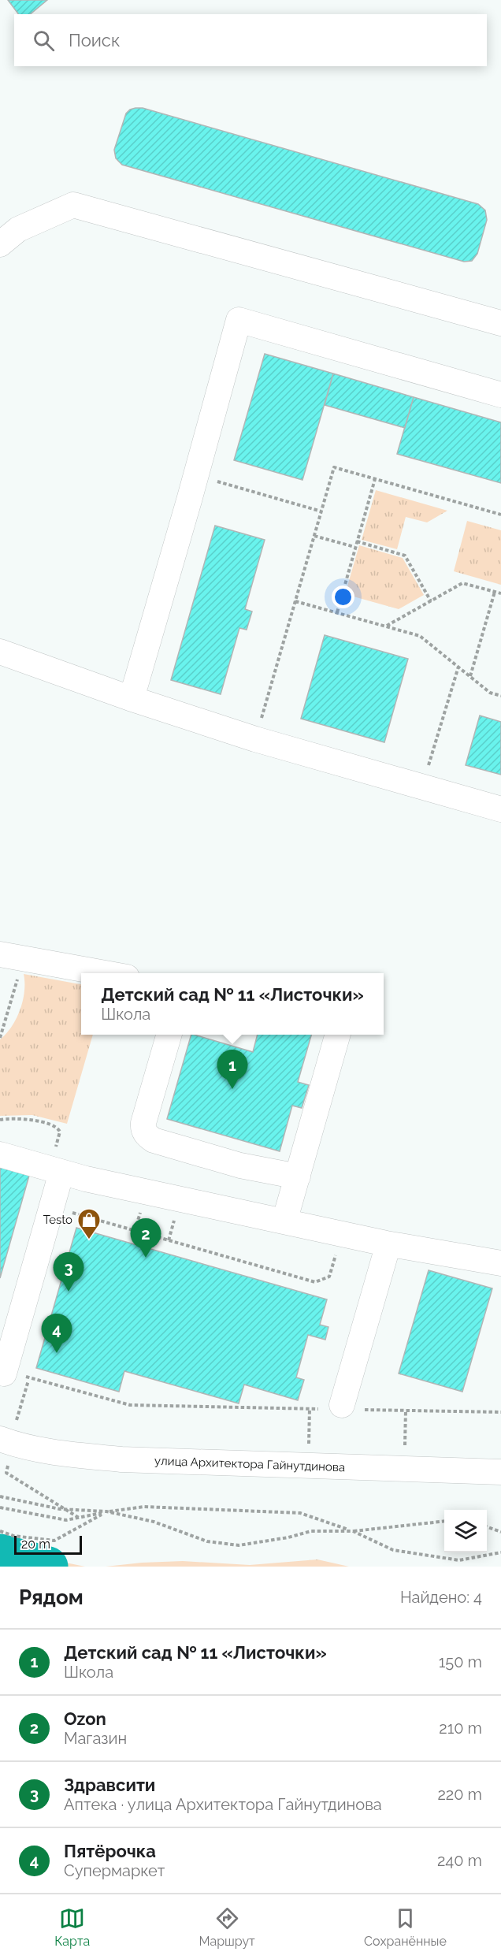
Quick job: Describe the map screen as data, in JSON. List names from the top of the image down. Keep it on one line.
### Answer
{"streets":{"street":["улица Архитектора Гайнутдинова"]},"places":{"shop":["Testo"]},"scale_bar":"20 m","page":{"search":"Поиск","popup":["Детский сад № 11 «Листочки»","Школа"],"pins":["1","2","3","4"],"scale":"20 m","heading":["Рядом","Найдено: 4"],"list":[{"mark":"1","name":"Детский сад № 11 «Листочки»","note":"Школа","value":"150 m"},{"mark":"2","name":"Ozon","note":"Магазин","value":"210 m"},{"mark":"3","name":"Здравсити","note":"Аптека · улица Архитектора Гайнутдинова","value":"220 m"},{"mark":"4","name":"Пятёрочка","note":"Супермаркет","value":"240 m"}],"nav":["Карта","Маршрут","Сохранённые"]}}
